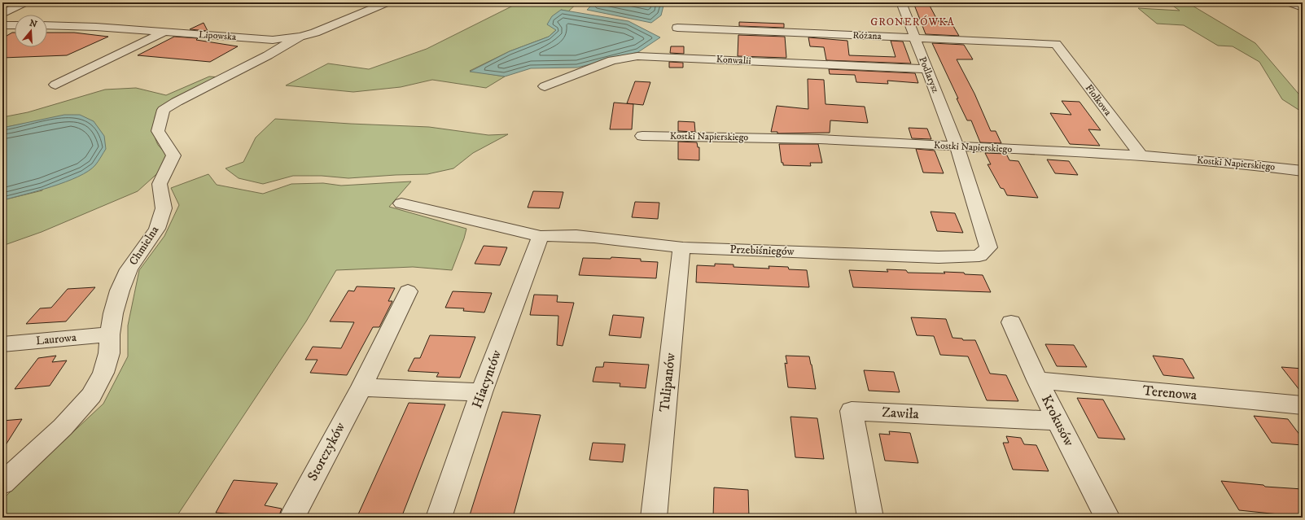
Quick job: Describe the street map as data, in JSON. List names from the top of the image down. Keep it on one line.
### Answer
{"streets":{"street":["Lipowska","Różana","Konwalii","Podlarysz","Fiołkowa","Kostki Napierskiego","Chmielna","Przebiśniegów","Laurowa","Hiacyntów","Tulipanów","Terenowa","Zawiła","Krokusów","Storczyków"]},"crossings":[["Lipowska","Chmielna"],["Różana","Podlarysz"],["Różana","Fiołkowa"],["Konwalii","Podlarysz"],["Podlarysz","Kostki Napierskiego"],["Podlarysz","Przebiśniegów"],["Fiołkowa","Kostki Napierskiego"],["Kostki Napierskiego","Przebiśniegów"],["Chmielna","Laurowa"],["Przebiśniegów","Hiacyntów"],["Przebiśniegów","Tulipanów"],["Terenowa","Krokusów"],["Zawiła","Krokusów"]],"districts":["GRONERÓWKA"],"north":"top"}
